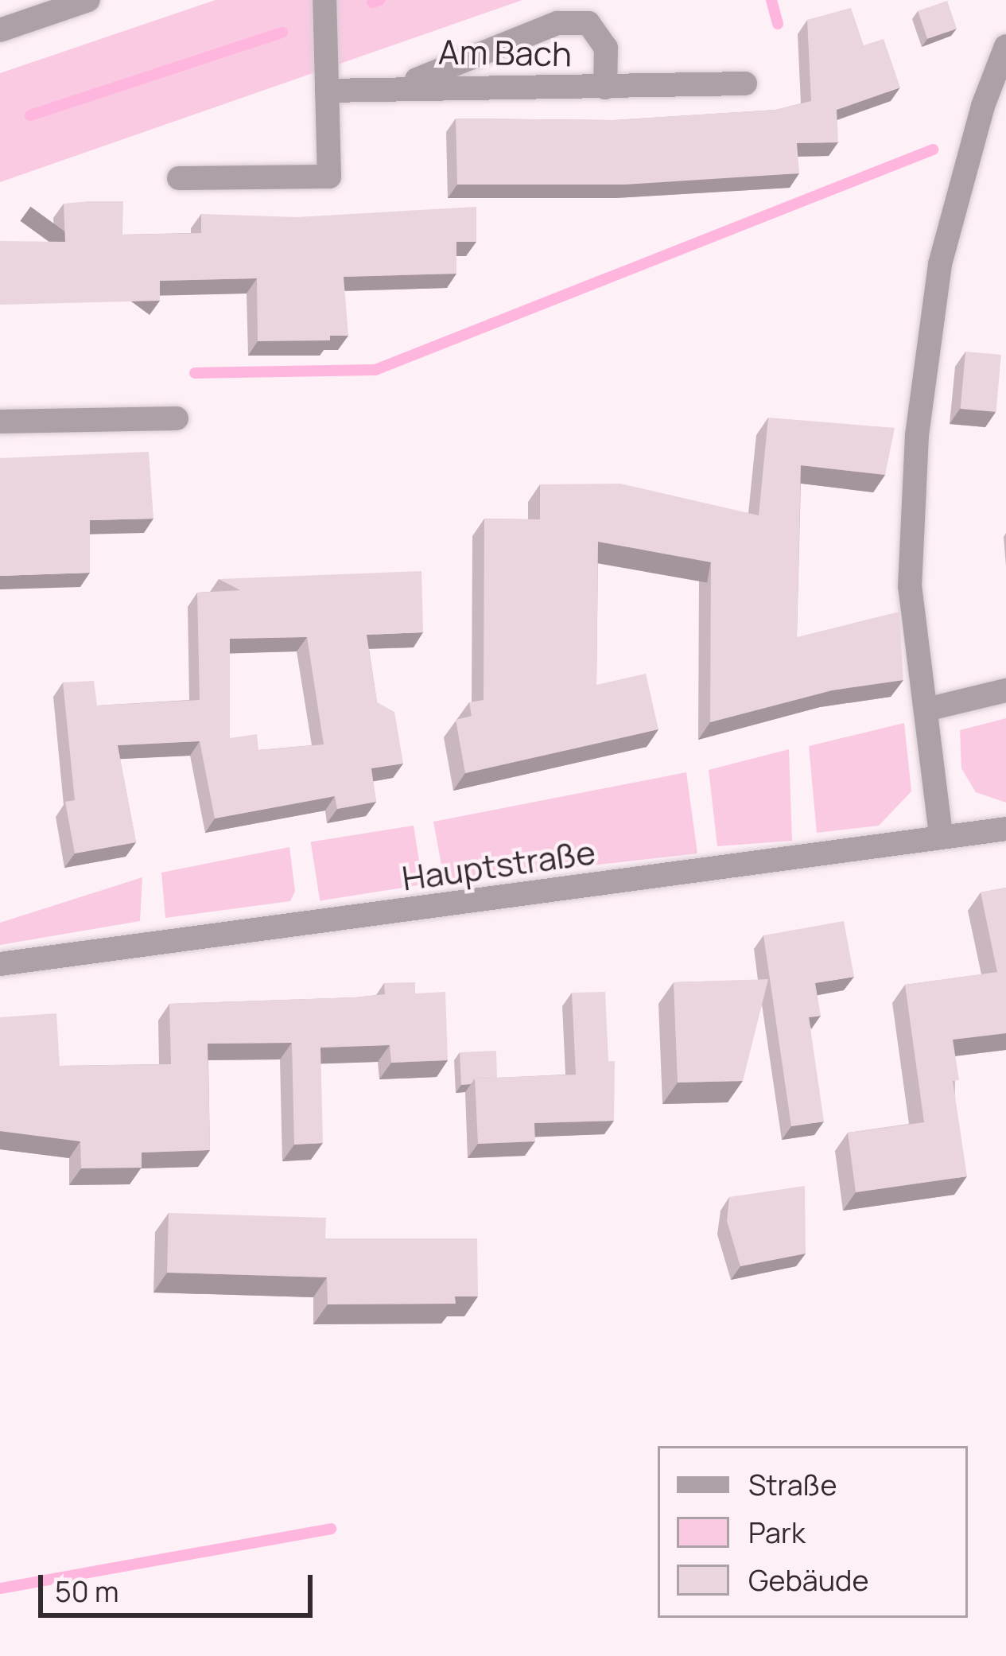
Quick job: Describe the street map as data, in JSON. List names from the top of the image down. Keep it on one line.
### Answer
{"streets":{"street":["Am Bach","Hauptstraße"]},"legend":["Straße","Park","Gebäude"],"scale_bar":"50 m"}
